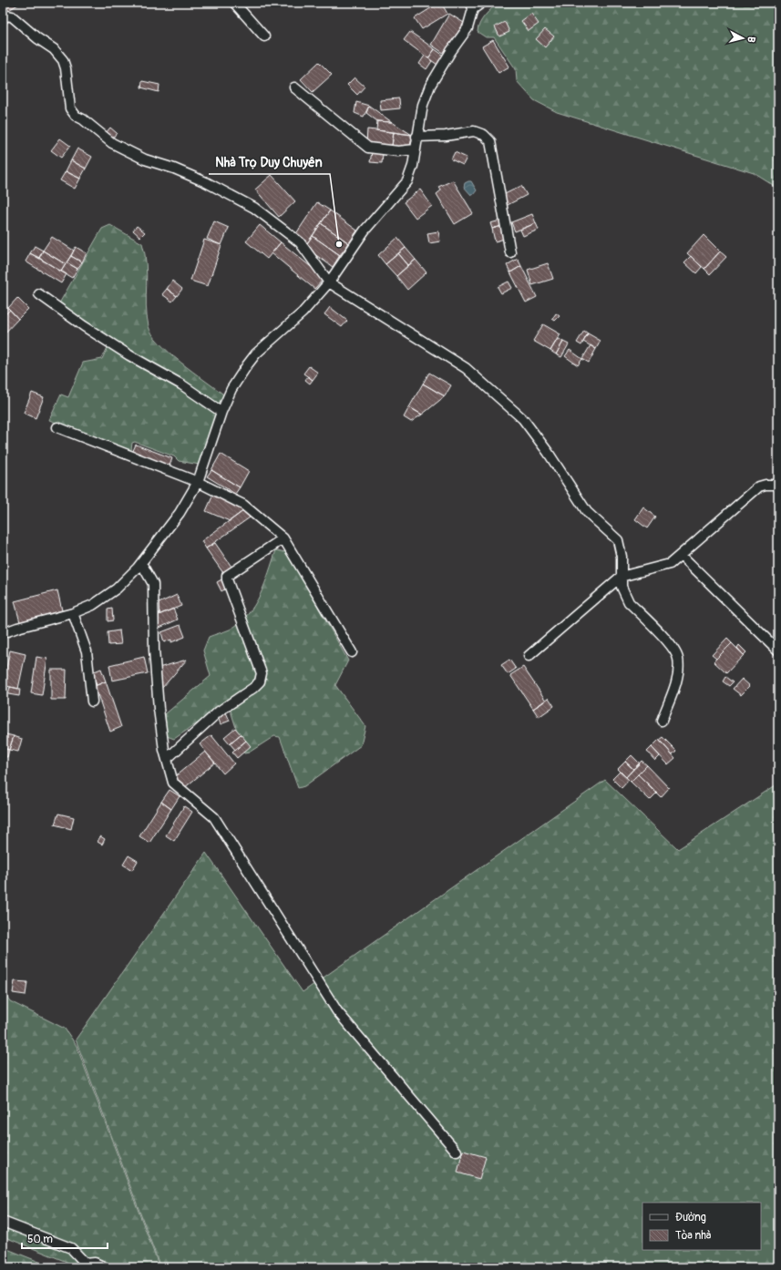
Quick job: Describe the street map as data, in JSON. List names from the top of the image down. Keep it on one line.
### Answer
{"places":["Nhà Trọ Duy Chuyên"],"legend":["Đường","Tòa nhà"],"scale_bar":"50 m","north":"right"}
